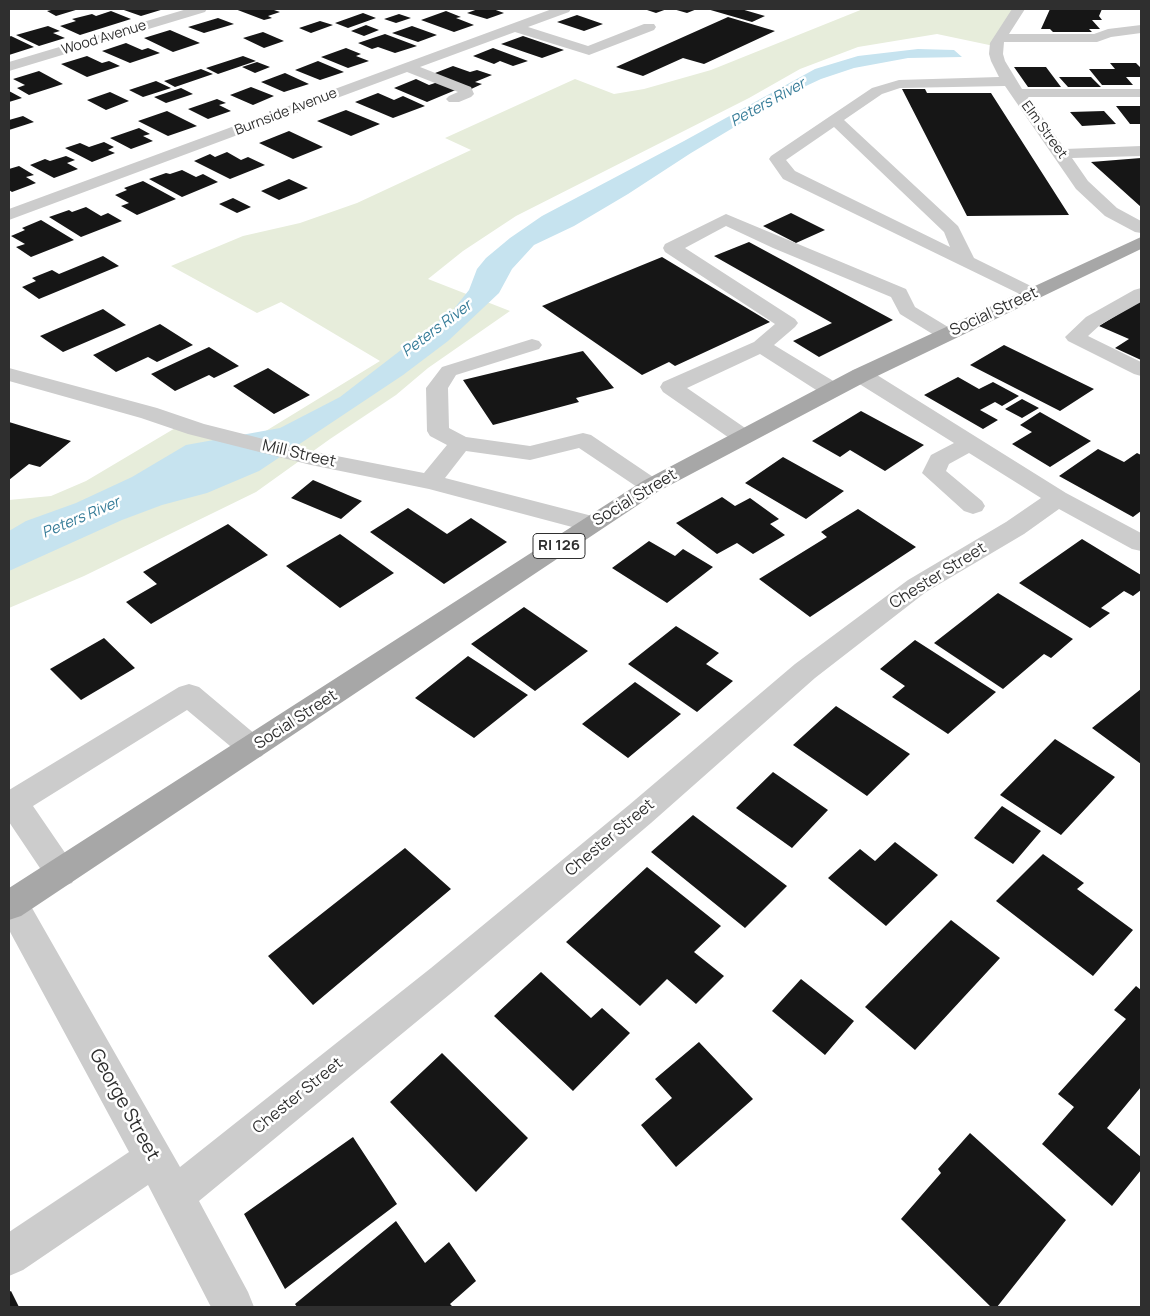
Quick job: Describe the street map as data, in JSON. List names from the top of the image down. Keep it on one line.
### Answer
{"streets":{"main road":["Social Street","RI 126"],"street":["Wood Avenue","Burnside Avenue","Elm Street","Mill Street","Chester Street","George Street"]},"crossings":[["Social Street","Mill Street"],["Social Street","George Street"],["Chester Street","George Street"]],"water":["Peters River"]}
